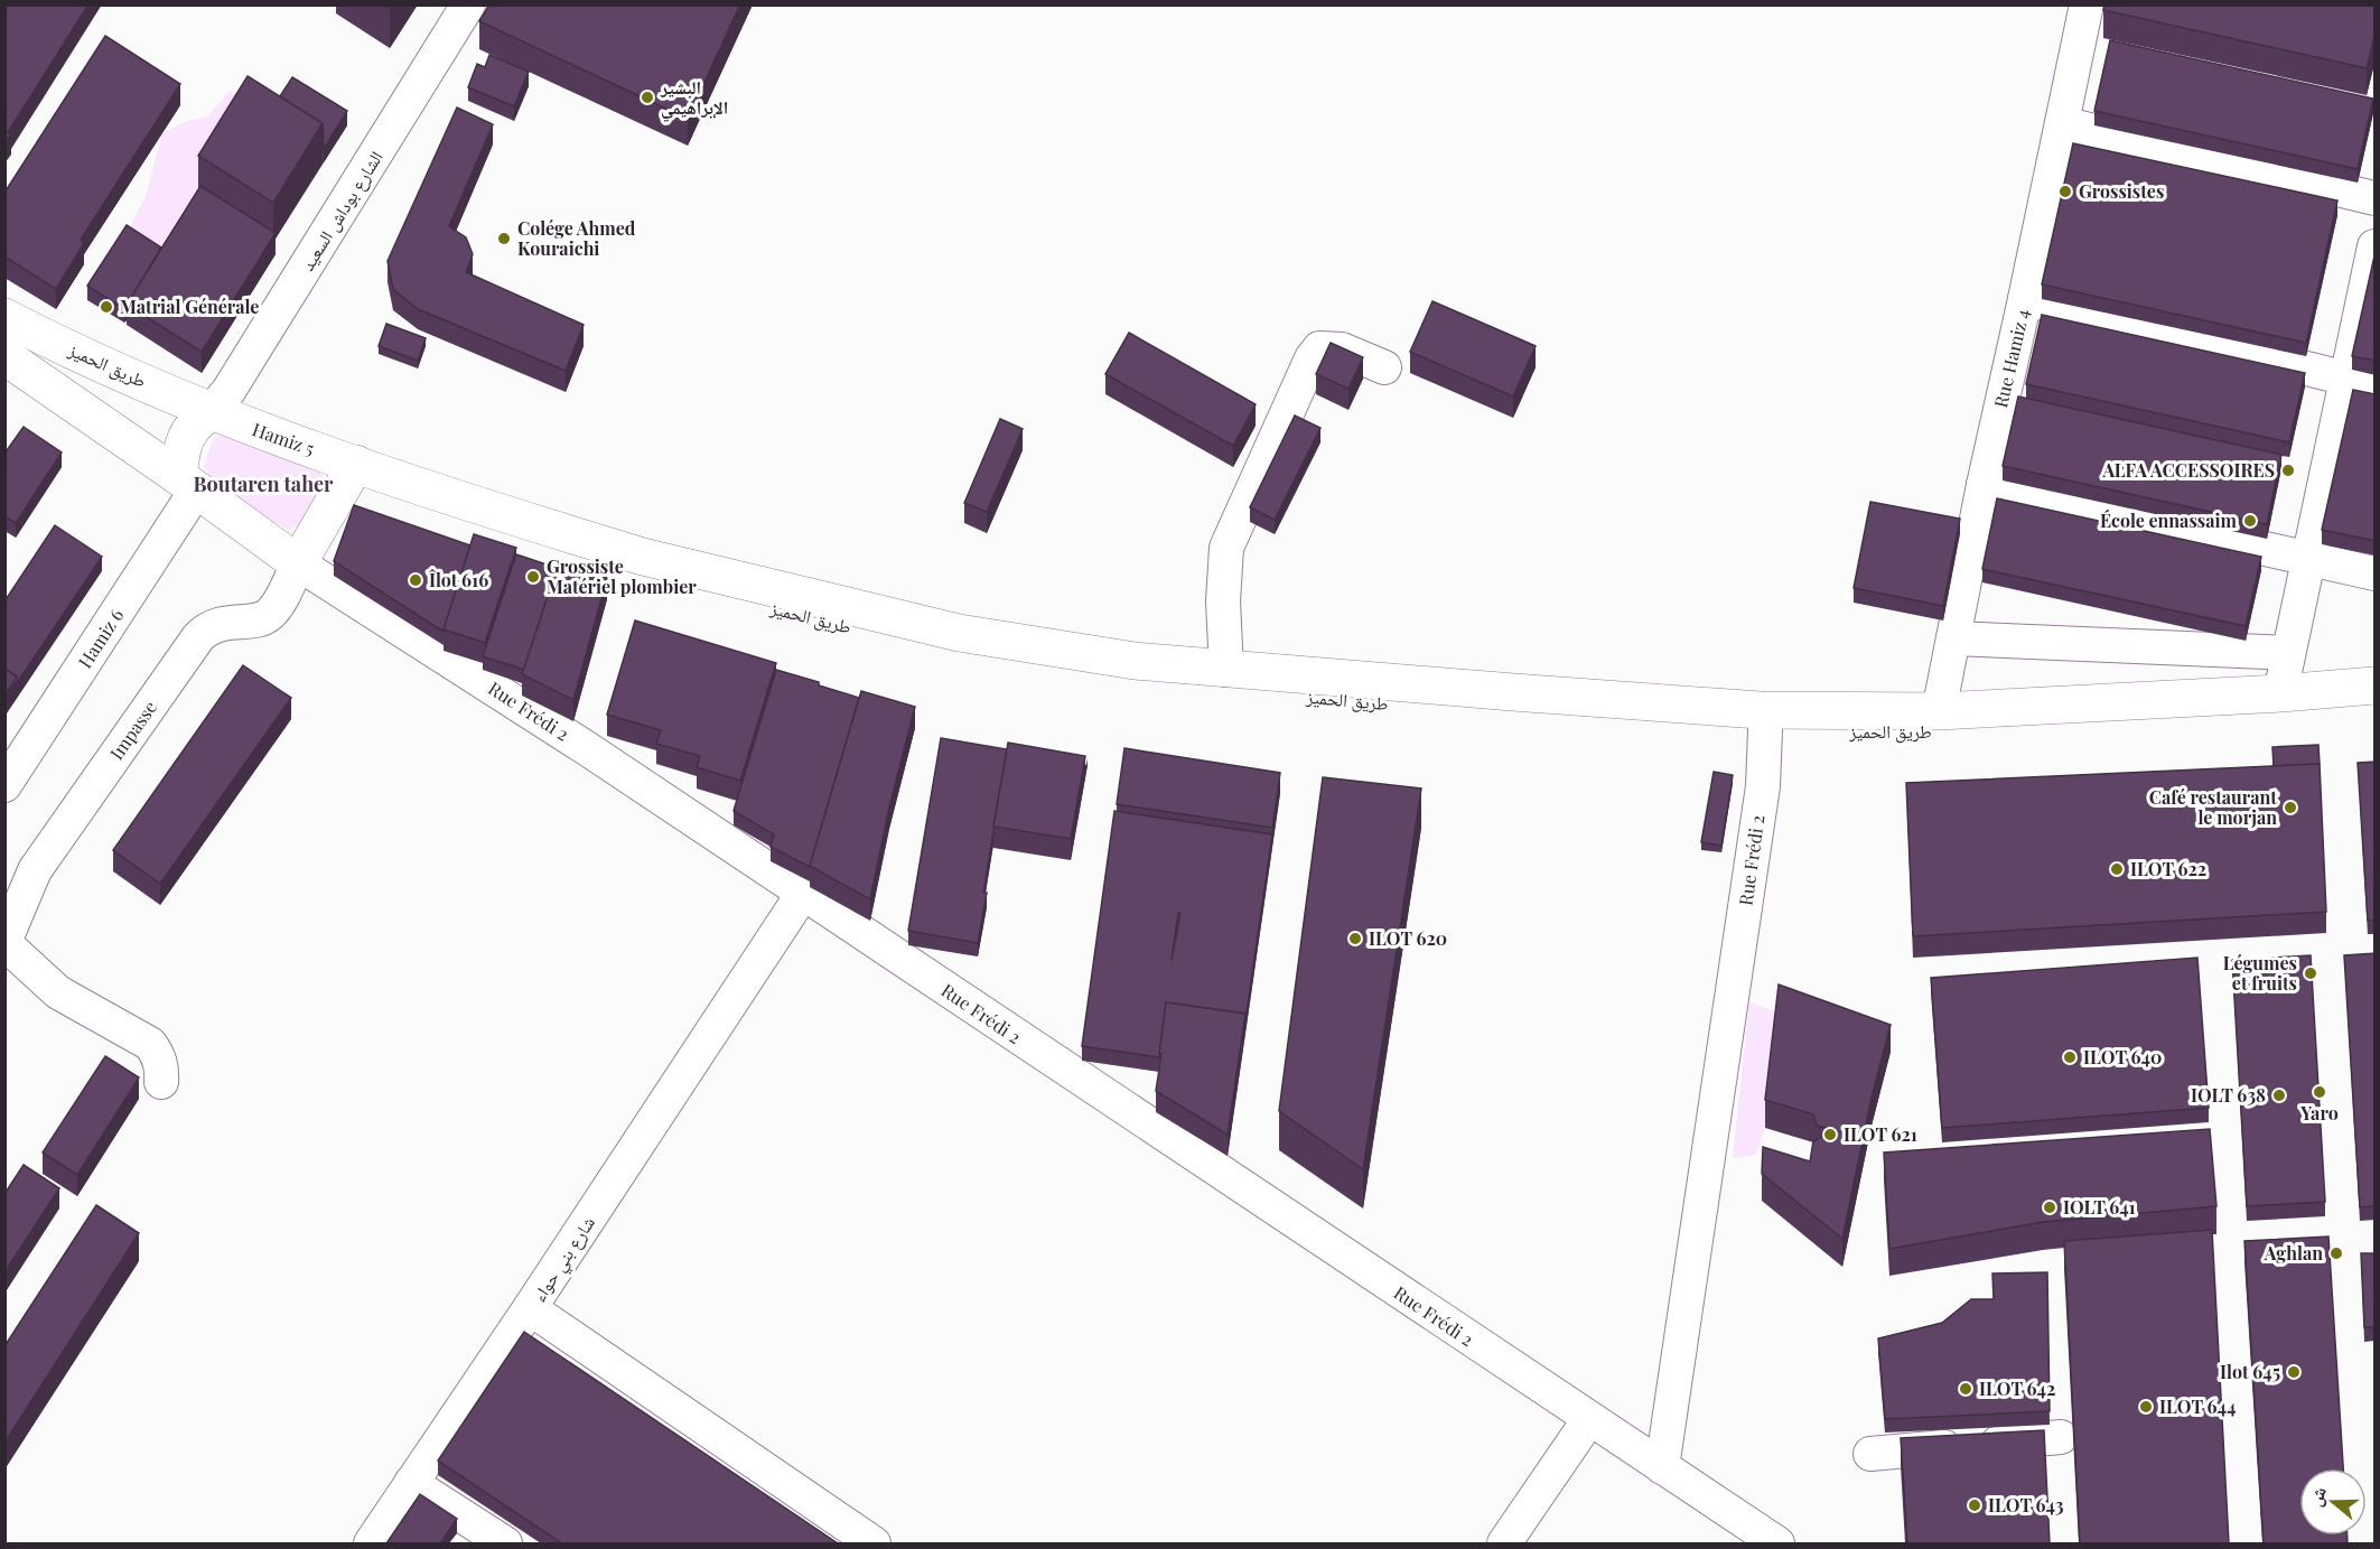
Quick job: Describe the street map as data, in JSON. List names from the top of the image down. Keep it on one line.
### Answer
{"streets":{"main road":["طريق الحميز","Hamiz 5"],"street":["الشارع بوداش السعيد","Rue Hamiz 4","Hamiz 6","Rue Frédi 2","Impasse","شارع بني حواء"]},"crossings":[["الشارع بوداش السعيد","طريق الحميز"],["الشارع بوداش السعيد","Hamiz 5"],["Rue Hamiz 4","طريق الحميز"],["طريق الحميز","Hamiz 5"],["طريق الحميز","Rue Frédi 2"],["Rue Frédi 2","Impasse"],["Rue Frédi 2","شارع بني حواء"]],"districts":["Boutaren taher"],"places":["البشير الإبراهيمي","Grossistes","Colége Ahmed Kouraichi","Matrial Générale","ALFA ACCESSOIRES","École ennassaim","Grossiste Matériel plombier","Îlot 616","Café restaurant le morjan","ILOT 622","ILOT 620","Légumes et fruits","ILOT 640","Yaro","IOLT 638","ILOT 621","IOLT 641","Aghlan","Ilot 645","ILOT 642","ILOT 644","ILOT 643"],"north":"left"}
